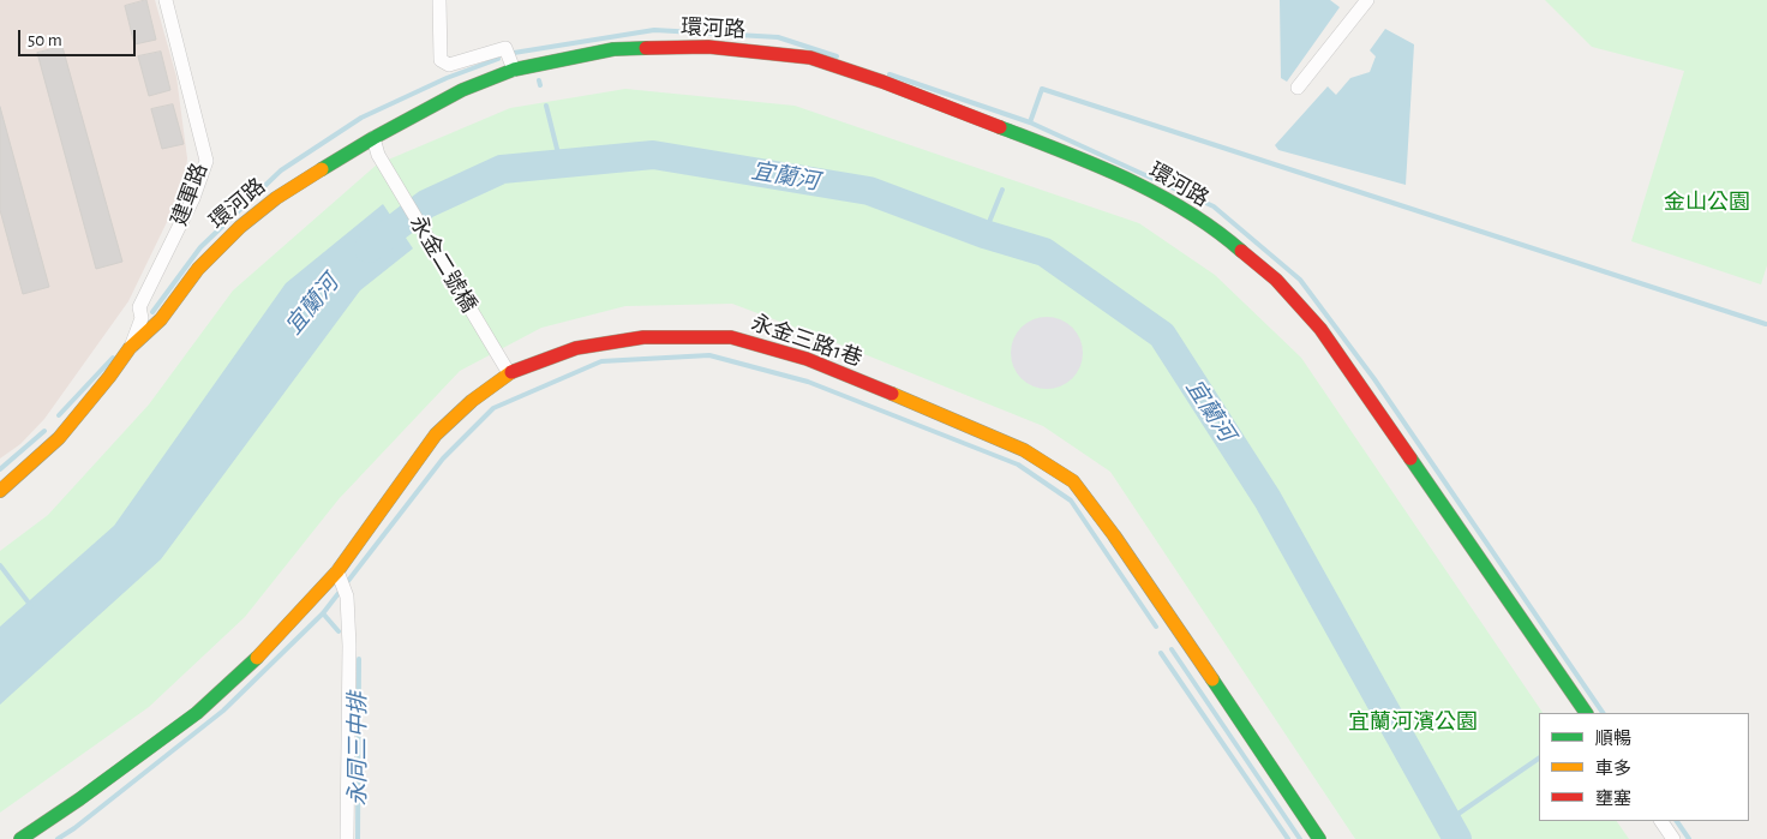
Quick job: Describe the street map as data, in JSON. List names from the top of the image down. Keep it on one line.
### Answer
{"streets":{"street":["環河路","建軍路","永金二號橋","永金三路1巷"]},"crossings":[["環河路","建軍路"],["環河路","永金二號橋"],["永金二號橋","永金三路1巷"]],"water":["宜蘭河","永同三中排"],"parks":["金山公園","宜蘭河濱公園"],"legend":["順暢","車多","壅塞"],"scale_bar":"50 m"}
